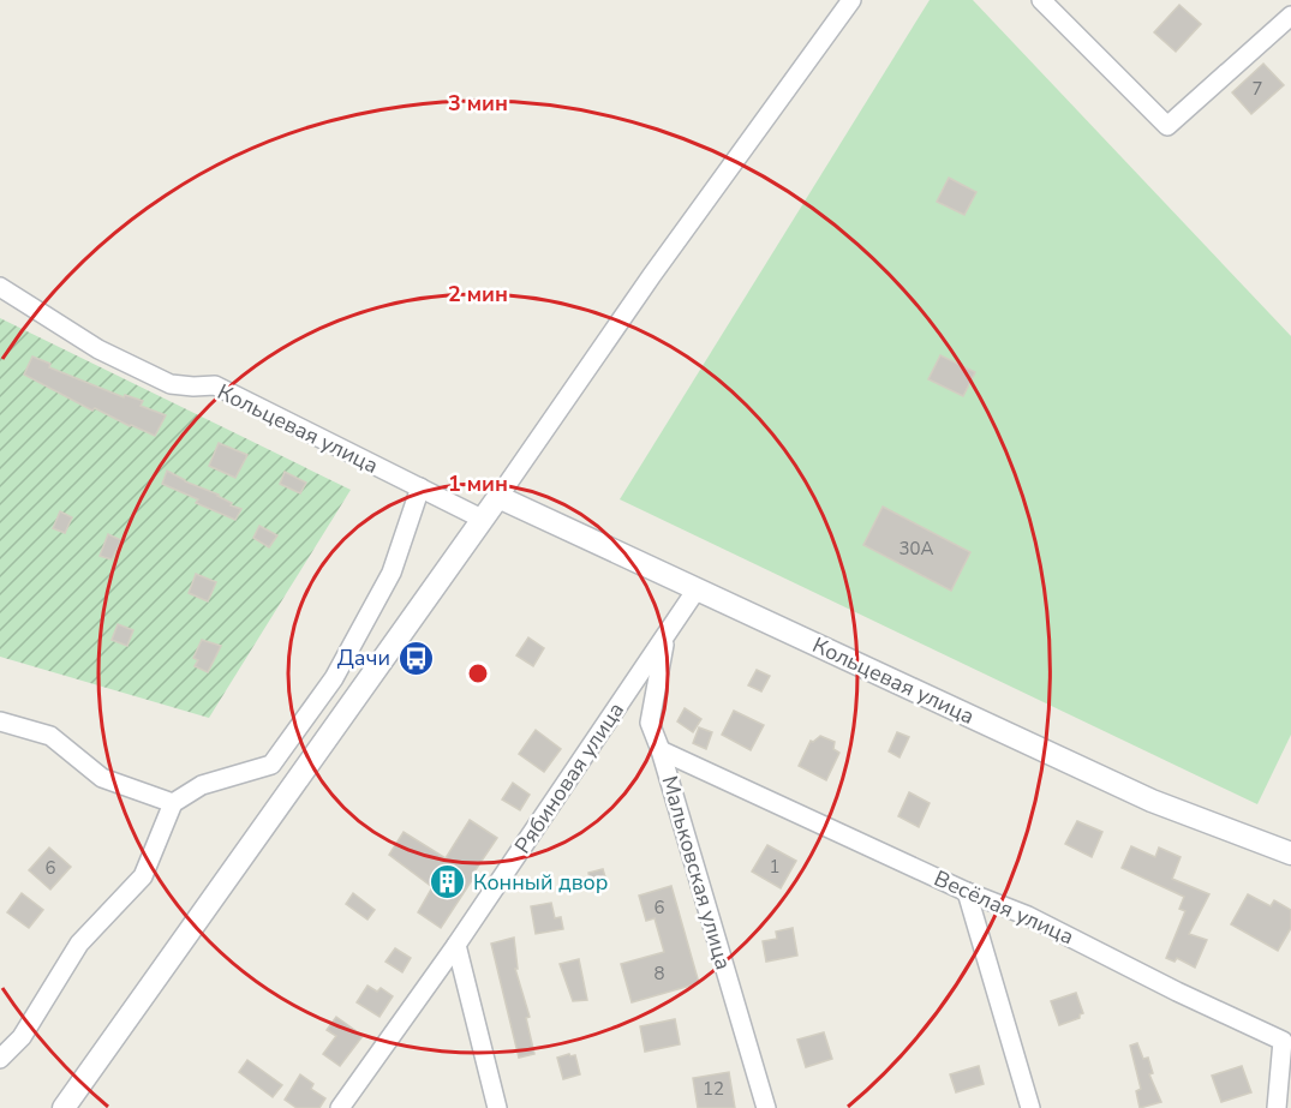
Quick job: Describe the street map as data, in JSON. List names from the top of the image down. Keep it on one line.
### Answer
{"streets":{"street":["Кольцевая улица","Рябиновая улица","Мальковская улица","Весёлая улица"]},"crossings":[["Кольцевая улица","Рябиновая улица"],["Рябиновая улица","Мальковская улица"],["Мальковская улица","Весёлая улица"]],"places":{"bus stop":["Дачи"],"building":["Конный двор"]},"house_numbers":["7","30А","1","6","6","8","12"],"rings":["3 мин","2 мин","1 мин"]}
